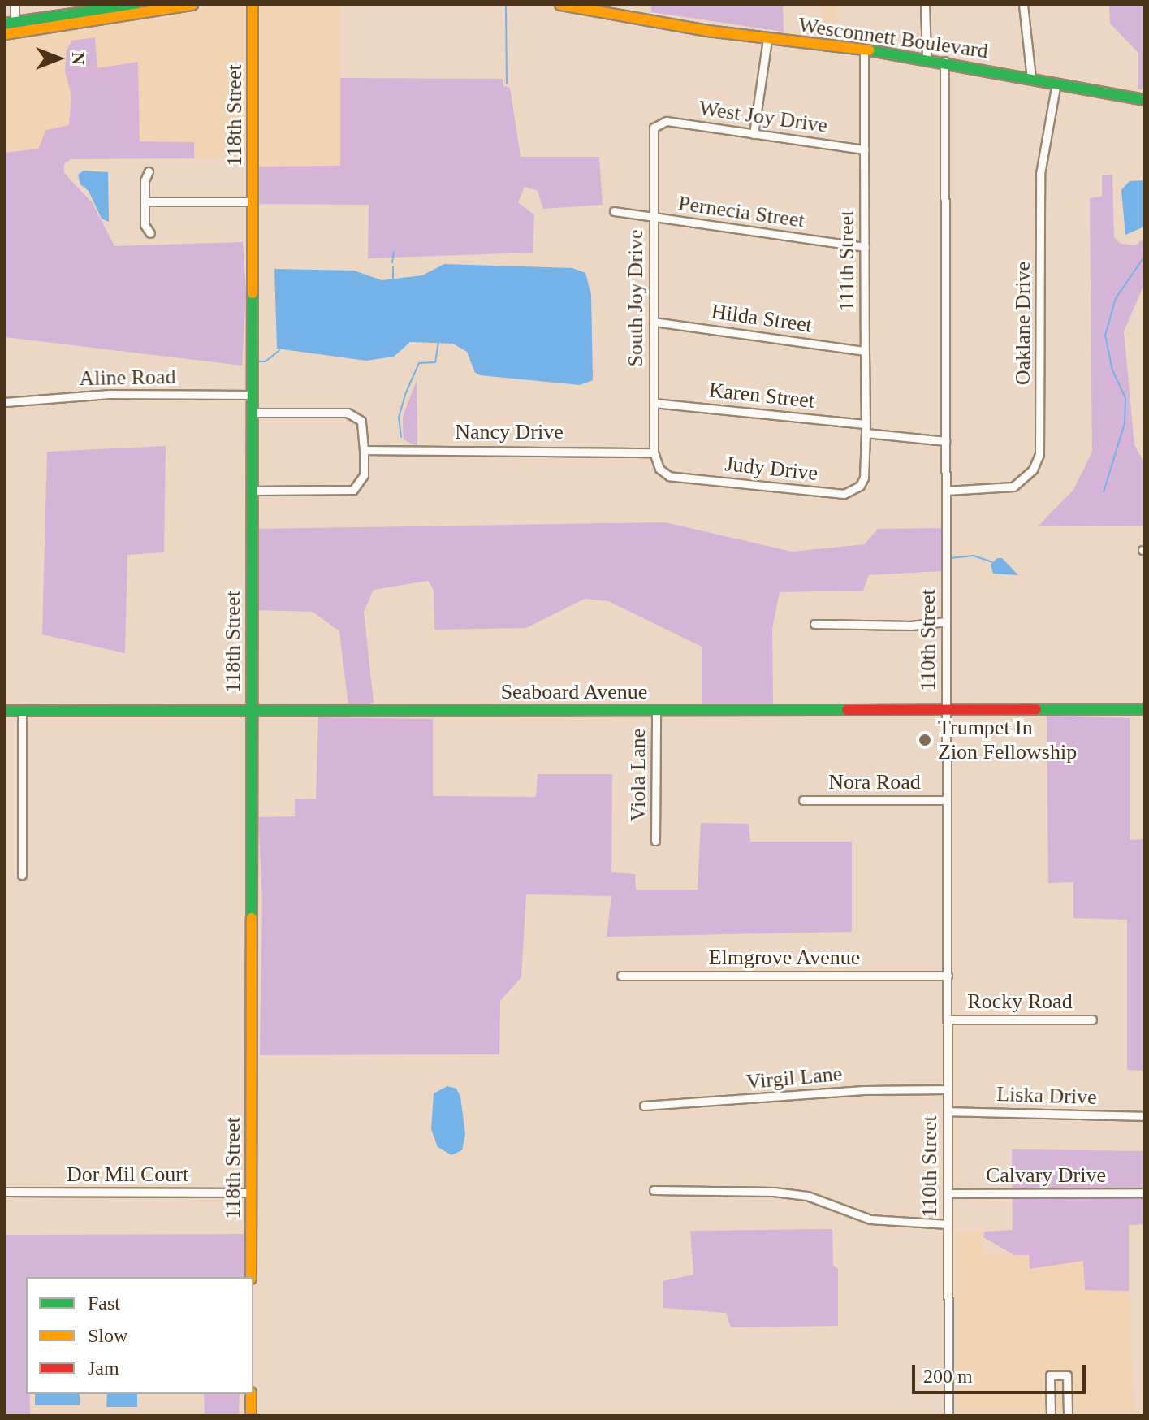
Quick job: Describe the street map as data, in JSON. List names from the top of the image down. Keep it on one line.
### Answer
{"streets":{"street":["Wesconnett Boulevard","118th Street","West Joy Drive","Pernecia Street","111th Street","South Joy Drive","Hilda Street","Oaklane Drive","Aline Road","Karen Street","Nancy Drive","Judy Drive","110th Street","Seaboard Avenue","Viola Lane","Nora Road","Elmgrove Avenue","Rocky Road","Virgil Lane","Liska Drive","Dor Mil Court","Calvary Drive"]},"crossings":[["Wesconnett Boulevard","111th Street"],["Wesconnett Boulevard","Oaklane Drive"],["Wesconnett Boulevard","110th Street"],["118th Street","Aline Road"],["118th Street","Seaboard Avenue"],["118th Street","Dor Mil Court"],["West Joy Drive","111th Street"],["West Joy Drive","South Joy Drive"],["Pernecia Street","111th Street"],["Pernecia Street","South Joy Drive"],["111th Street","Hilda Street"],["111th Street","Karen Street"],["111th Street","Judy Drive"],["South Joy Drive","Hilda Street"],["South Joy Drive","Karen Street"],["South Joy Drive","Nancy Drive"],["South Joy Drive","Judy Drive"],["Oaklane Drive","110th Street"],["110th Street","Seaboard Avenue"],["110th Street","Nora Road"],["110th Street","Elmgrove Avenue"],["110th Street","Rocky Road"],["110th Street","Virgil Lane"],["110th Street","Liska Drive"],["110th Street","Calvary Drive"],["Seaboard Avenue","Viola Lane"]],"places":["Trumpet In Zion Fellowship"],"legend":["Fast","Slow","Jam"],"scale_bar":"200 m","north":"right"}
